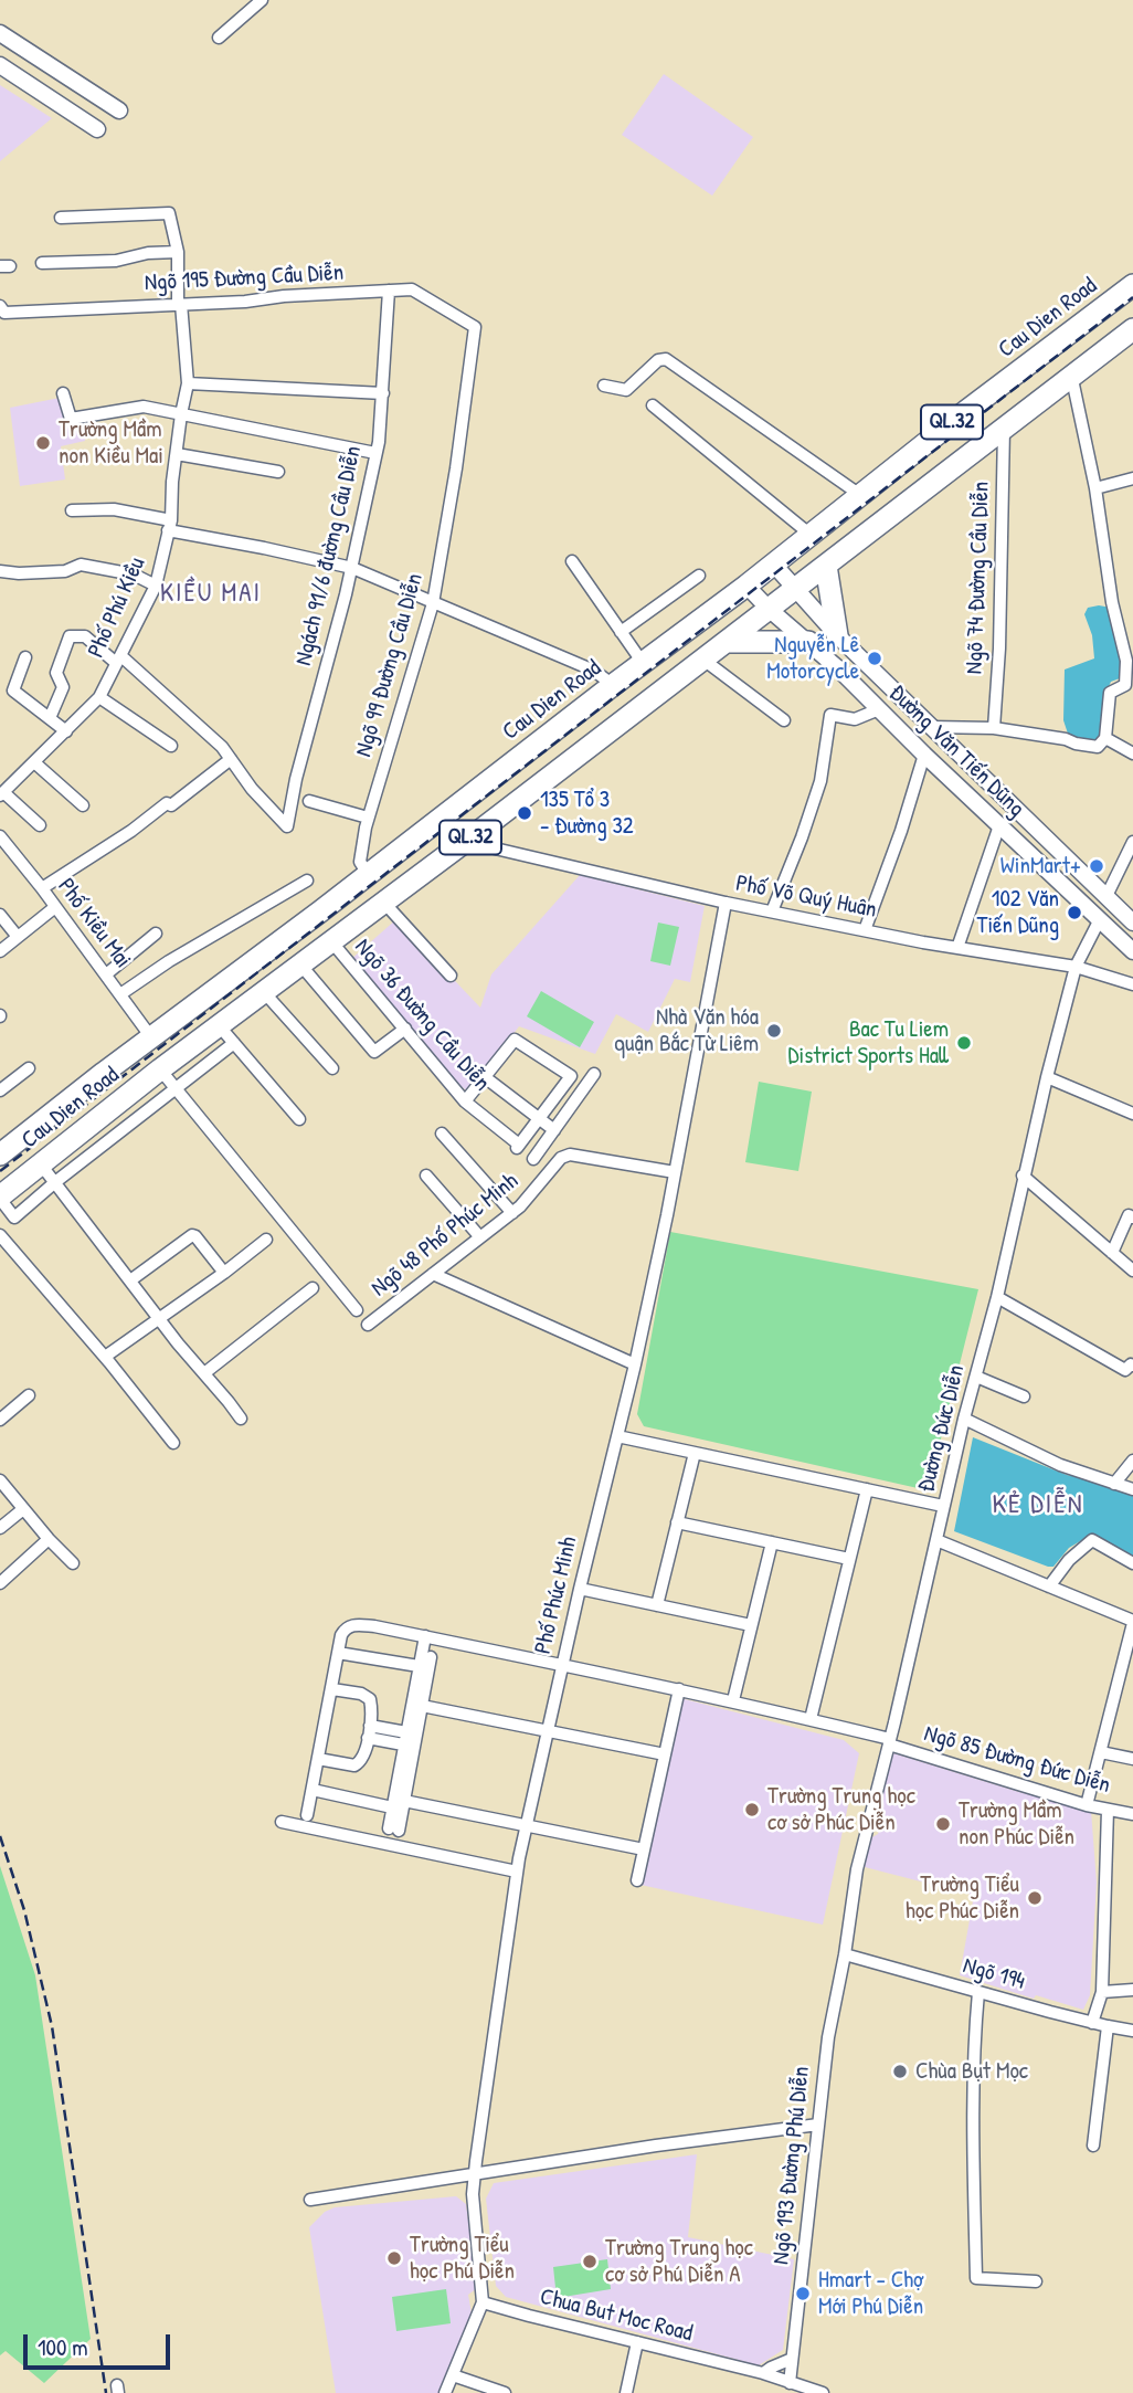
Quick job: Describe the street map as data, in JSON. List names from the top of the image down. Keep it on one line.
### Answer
{"streets":{"highway":["Cau Dien Road","QL.32"],"main road":["Đường Văn Tiến Dũng"],"street":["Ngõ 195 Đường Cầu Diễn","Ngách 91/6 đường Cầu Diễn","Ngõ 74 Đường Cầu Diễn","Phố Phú Kiều","Ngõ 99 Đường Cầu Diễn","Phố Võ Quý Huân","Phố Kiều Mai","Ngõ 36 Đường Cầu Diễn","Ngõ 48 Phố Phúc Minh","Đường Đức Diễn","Phố Phúc Minh","Ngõ 85 Đường Đức Diễn","Ngõ 194","Ngõ 193 Đường Phú Diễn","Chua But Moc Road"]},"crossings":[["Ngõ 195 Đường Cầu Diễn","Ngách 91/6 đường Cầu Diễn"],["Ngõ 195 Đường Cầu Diễn","Phố Phú Kiều"],["Ngõ 195 Đường Cầu Diễn","Ngõ 99 Đường Cầu Diễn"],["Cau Dien Road","Ngõ 74 Đường Cầu Diễn"],["Cau Dien Road","Ngõ 99 Đường Cầu Diễn"],["Cau Dien Road","Đường Văn Tiến Dũng"],["Cau Dien Road","Phố Võ Quý Huân"],["Cau Dien Road","Phố Kiều Mai"],["Cau Dien Road","Ngõ 36 Đường Cầu Diễn"],["Đường Văn Tiến Dũng","Đường Đức Diễn"],["Phố Võ Quý Huân","Đường Đức Diễn"],["Phố Võ Quý Huân","Phố Phúc Minh"],["Ngõ 48 Phố Phúc Minh","Phố Phúc Minh"],["Đường Đức Diễn","Ngõ 85 Đường Đức Diễn"],["Đường Đức Diễn","Ngõ 194"],["Đường Đức Diễn","Ngõ 193 Đường Phú Diễn"],["Phố Phúc Minh","Ngõ 85 Đường Đức Diễn"],["Phố Phúc Minh","Chua But Moc Road"],["Ngõ 194","Ngõ 193 Đường Phú Diễn"],["Ngõ 193 Đường Phú Diễn","Chua But Moc Road"]],"districts":["KIỀU MAI","KẺ DIỄN"],"places":["Trường Mầm non Kiều Mai","Nguyễn Lê Motorcycle","135 Tổ 3 - Đường 32","WinMart+","102 Văn Tiến Dũng","Nhà Văn hóa quận Bắc Từ Liêm","Bac Tu Liem District Sports Hall","Trường Trung học cơ sở Phúc Diễn","Trường Mầm non Phúc Diễn","Trường Tiểu học Phúc Diễn","Chùa Bụt Mọc","Trường Tiểu học Phú Diễn","Trường Trung học cơ sở Phú Diễn A","Hmart - Chợ Mới Phú Diễn"],"scale_bar":"100 m"}
